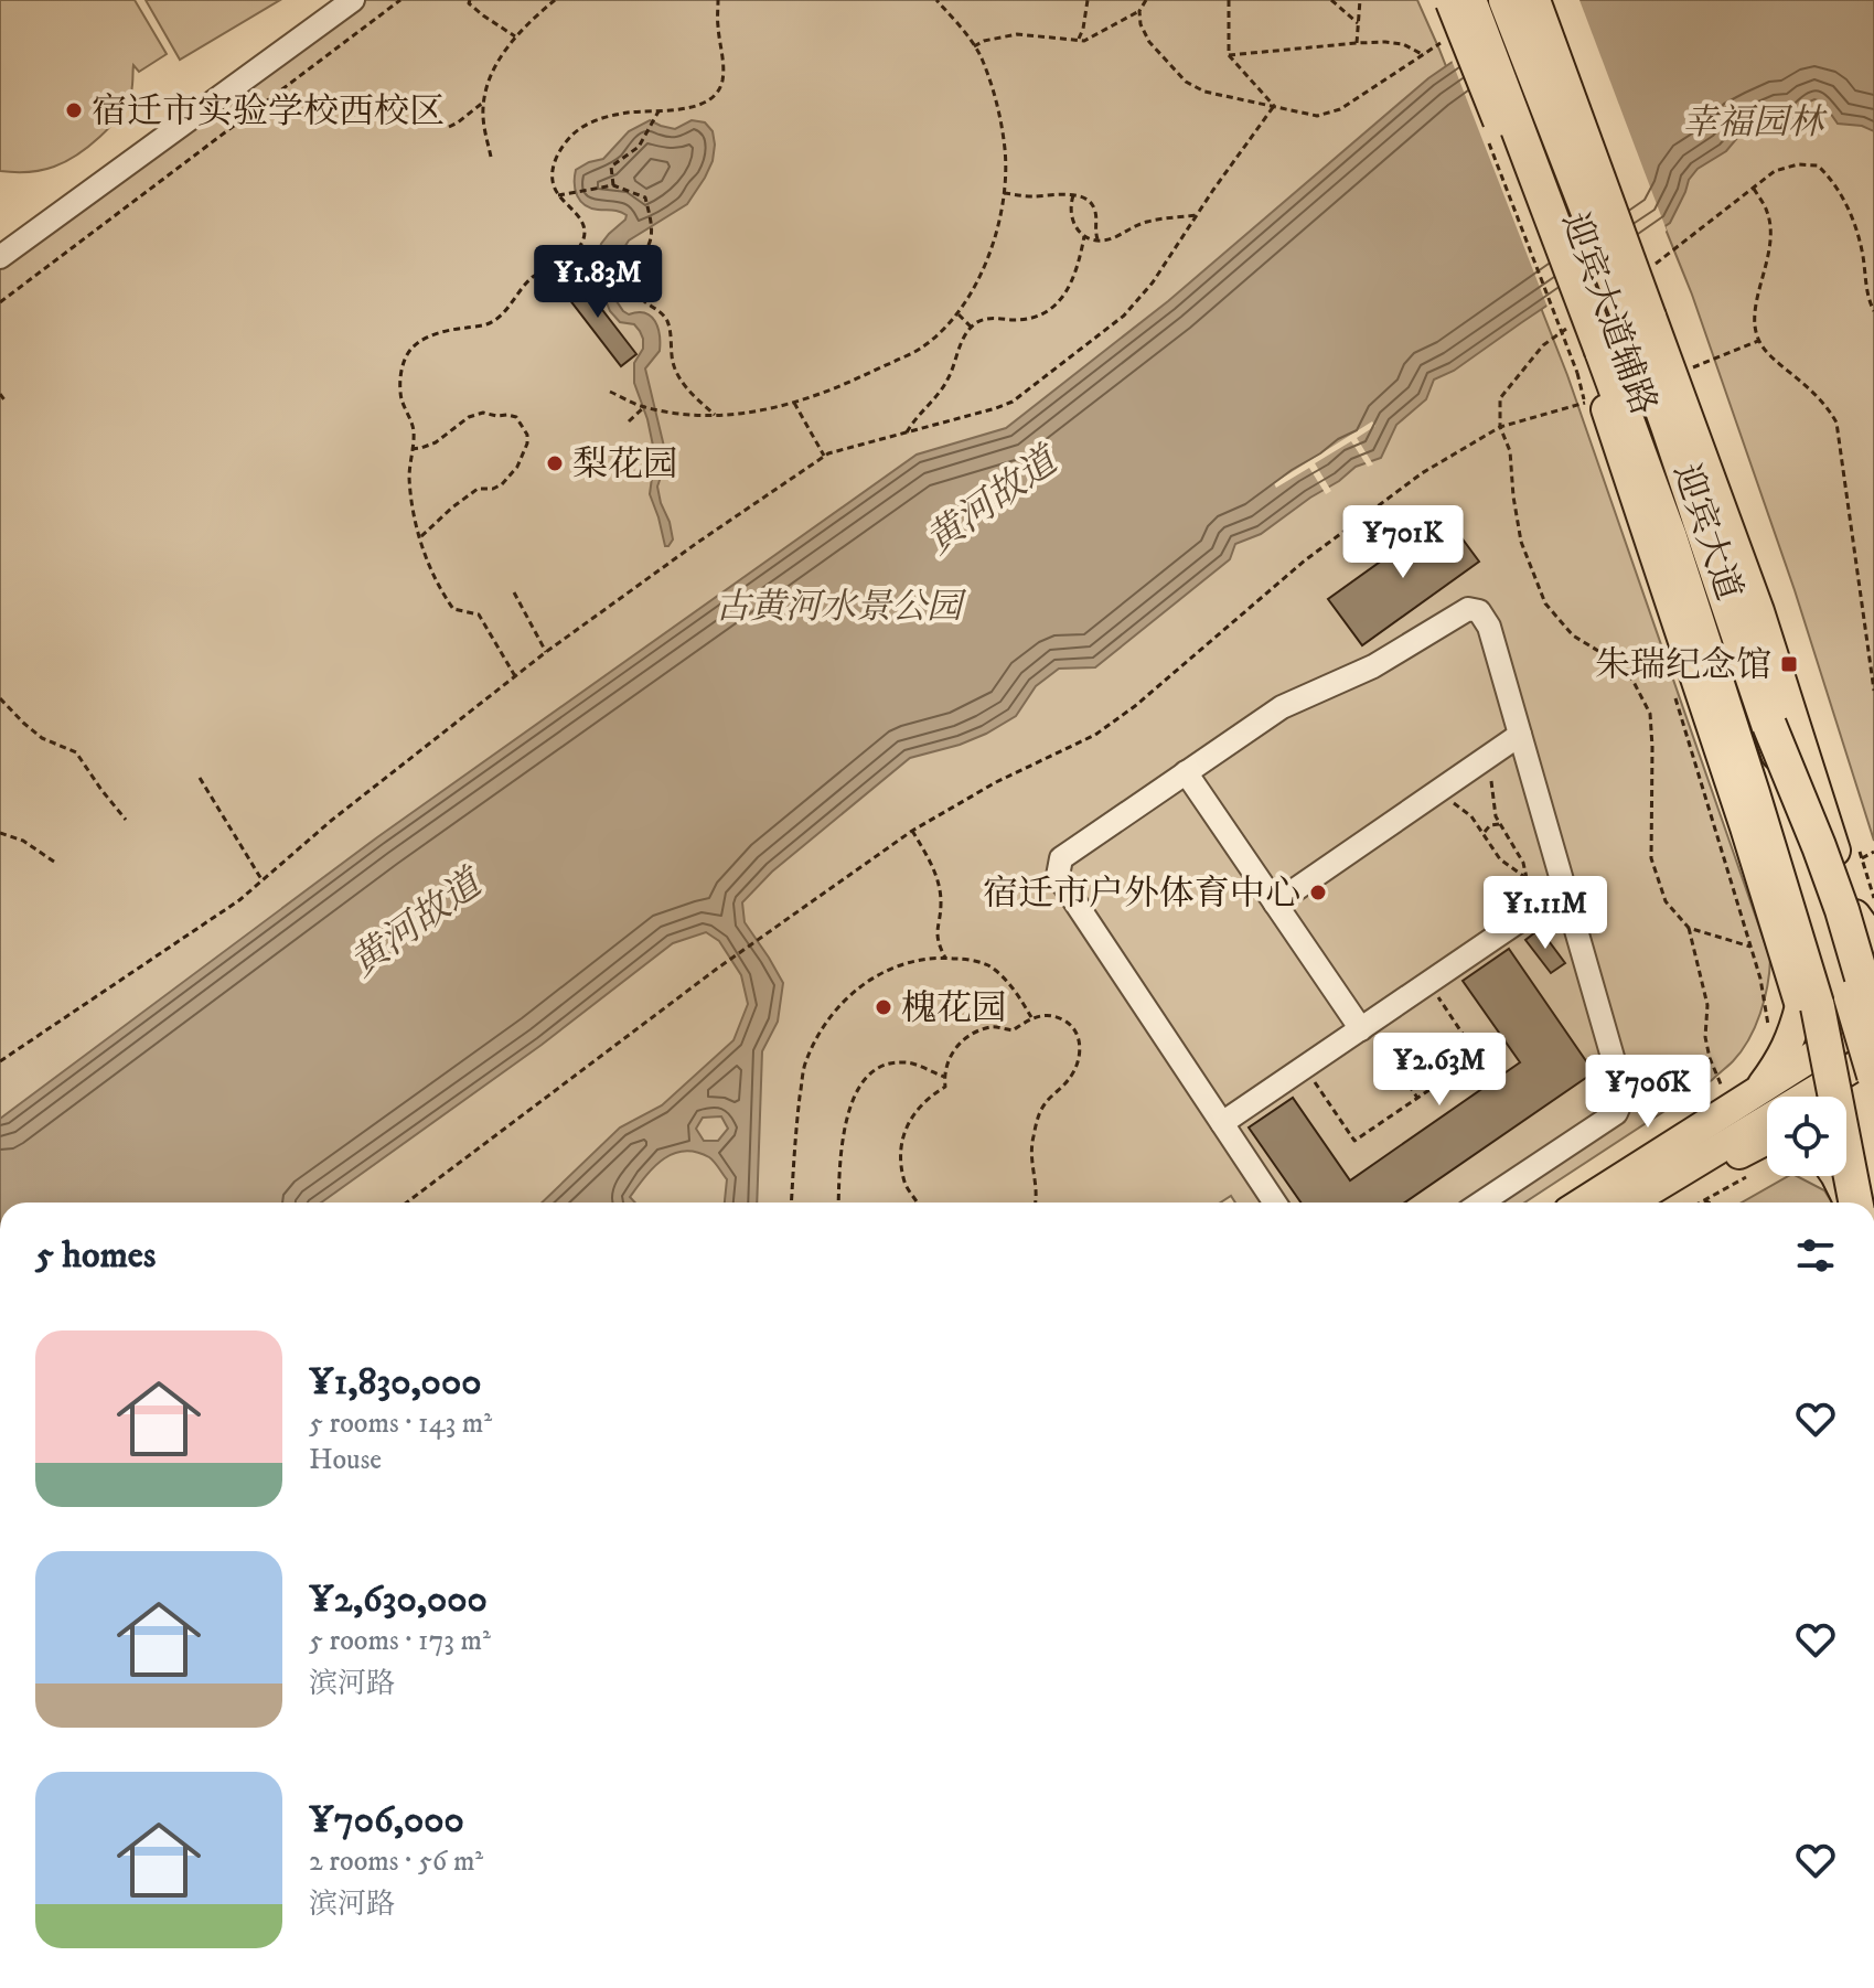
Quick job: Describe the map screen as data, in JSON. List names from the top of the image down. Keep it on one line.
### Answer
{"streets":{"highway":["迎宾大道"],"main road":["迎宾大道辅路"]},"crossings":[["迎宾大道辅路","迎宾大道"]],"water":["黄河故道"],"parks":["幸福园林","古黄河水景公园"],"places":{"other":["宿迁市实验学校西校区","梨花园","宿迁市户外体育中心","槐花园"],"transit":["朱瑞纪念馆"]},"page":{"price":["¥1.83M","¥701K","¥1.11M","¥2.63M","¥706K"],"heading":"5 homes","list":[{"name":"¥1,830,000","note":"5 rooms · 143 m² · House"},{"name":"¥2,630,000","note":"5 rooms · 173 m² · 滨河路"},{"name":"¥706,000","note":"2 rooms · 56 m² · 滨河路"}]}}
